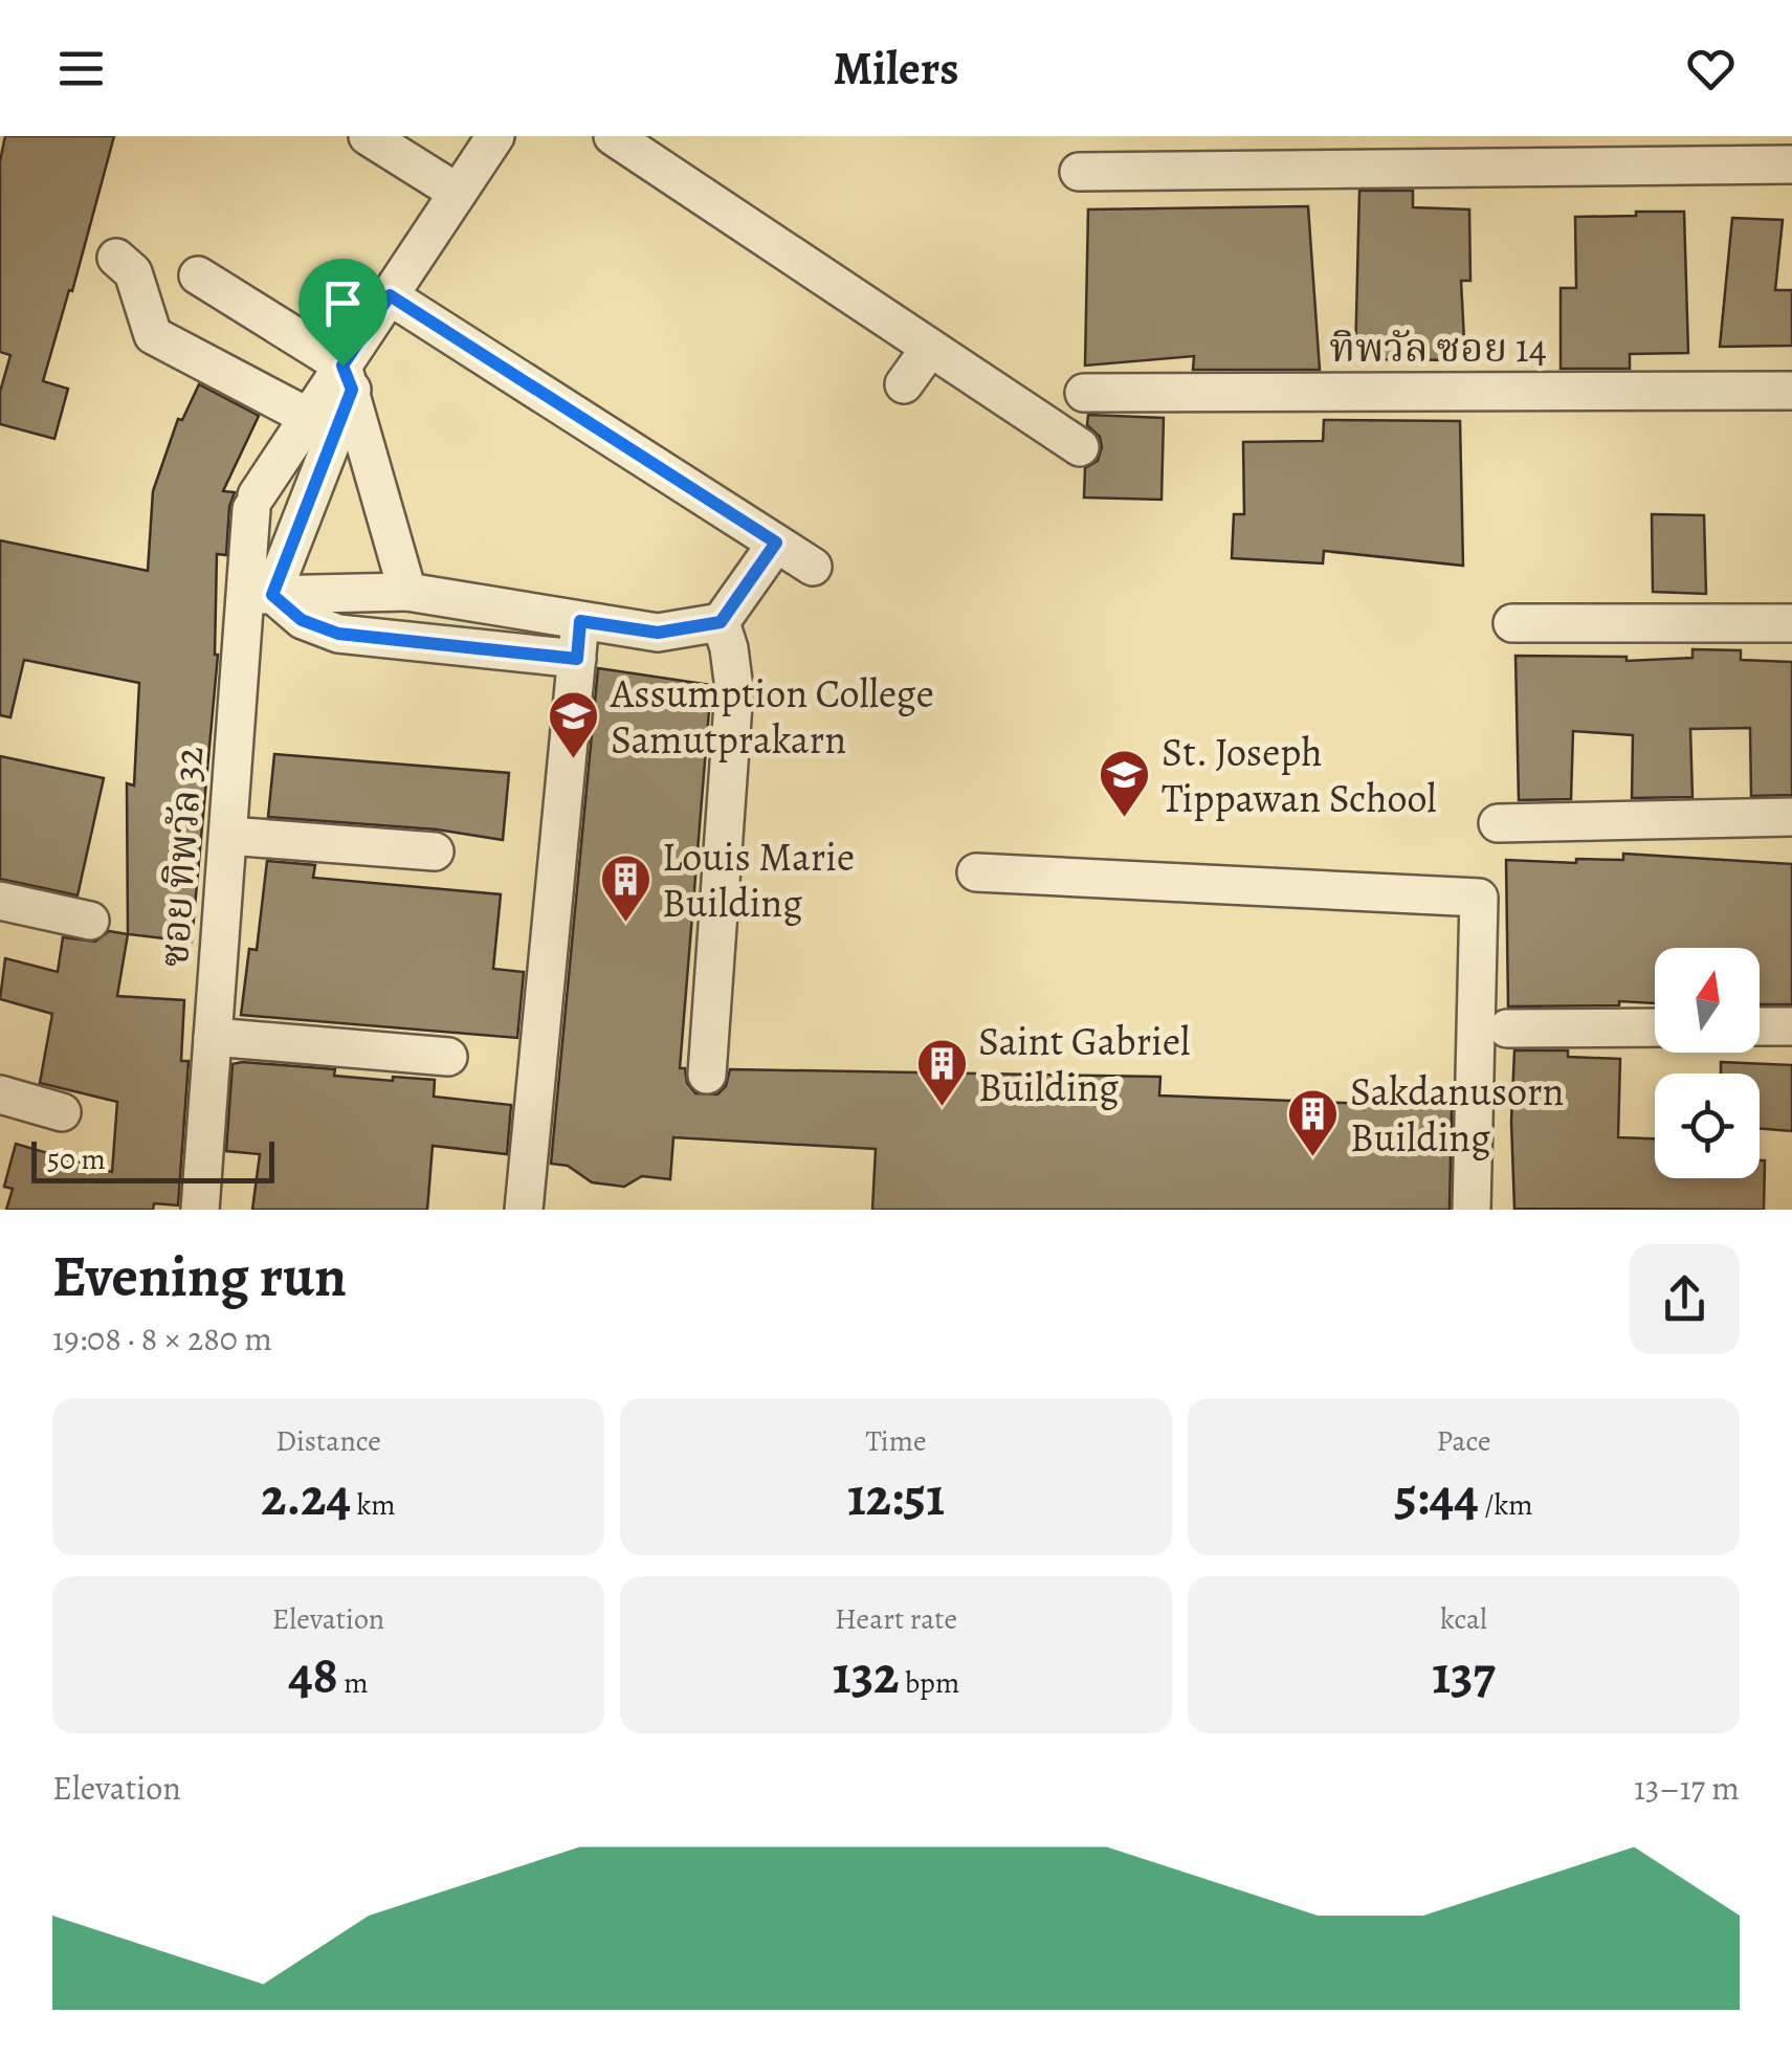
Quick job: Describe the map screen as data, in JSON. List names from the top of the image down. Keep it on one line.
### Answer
{"streets":{"street":["ทิพวัล ซอย 14","ซอย ทิพวัล 32"]},"places":{"school or university":["Assumption College Samutprakarn","St. Joseph Tippawan School"],"building":["Louis Marie Building","Saint Gabriel Building","Sakdanusorn Building"]},"scale_bar":"50 m","north":"top","page":{"header":"Milers","scale":"50 m","heading":["Evening run","19:08 · 8 × 280 m"],"stats":[["Distance","2.24 km"],["Time","12:51"],["Pace","5:44 /km"],["Elevation","48 m"],["Heart rate","132 bpm"],["kcal","137"]],"chart":["Elevation","13–17 m"]}}
